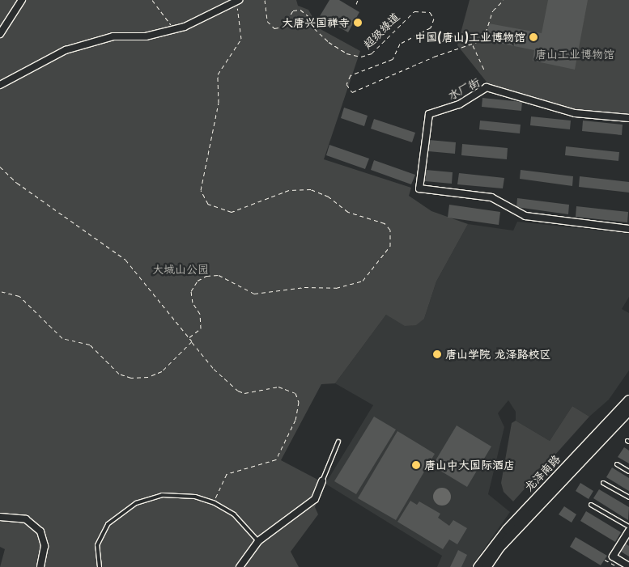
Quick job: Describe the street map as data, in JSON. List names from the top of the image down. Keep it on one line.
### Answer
{"streets":{"main road":["龙泽南路"],"street":["水厂街"],"path":["超级绿道"]},"parks":["唐山工业博物馆","大城山公园"],"places":["大唐兴国禅寺","中国(唐山)工业博物馆","唐山学院 龙泽路校区","唐山中大国际酒店"]}
